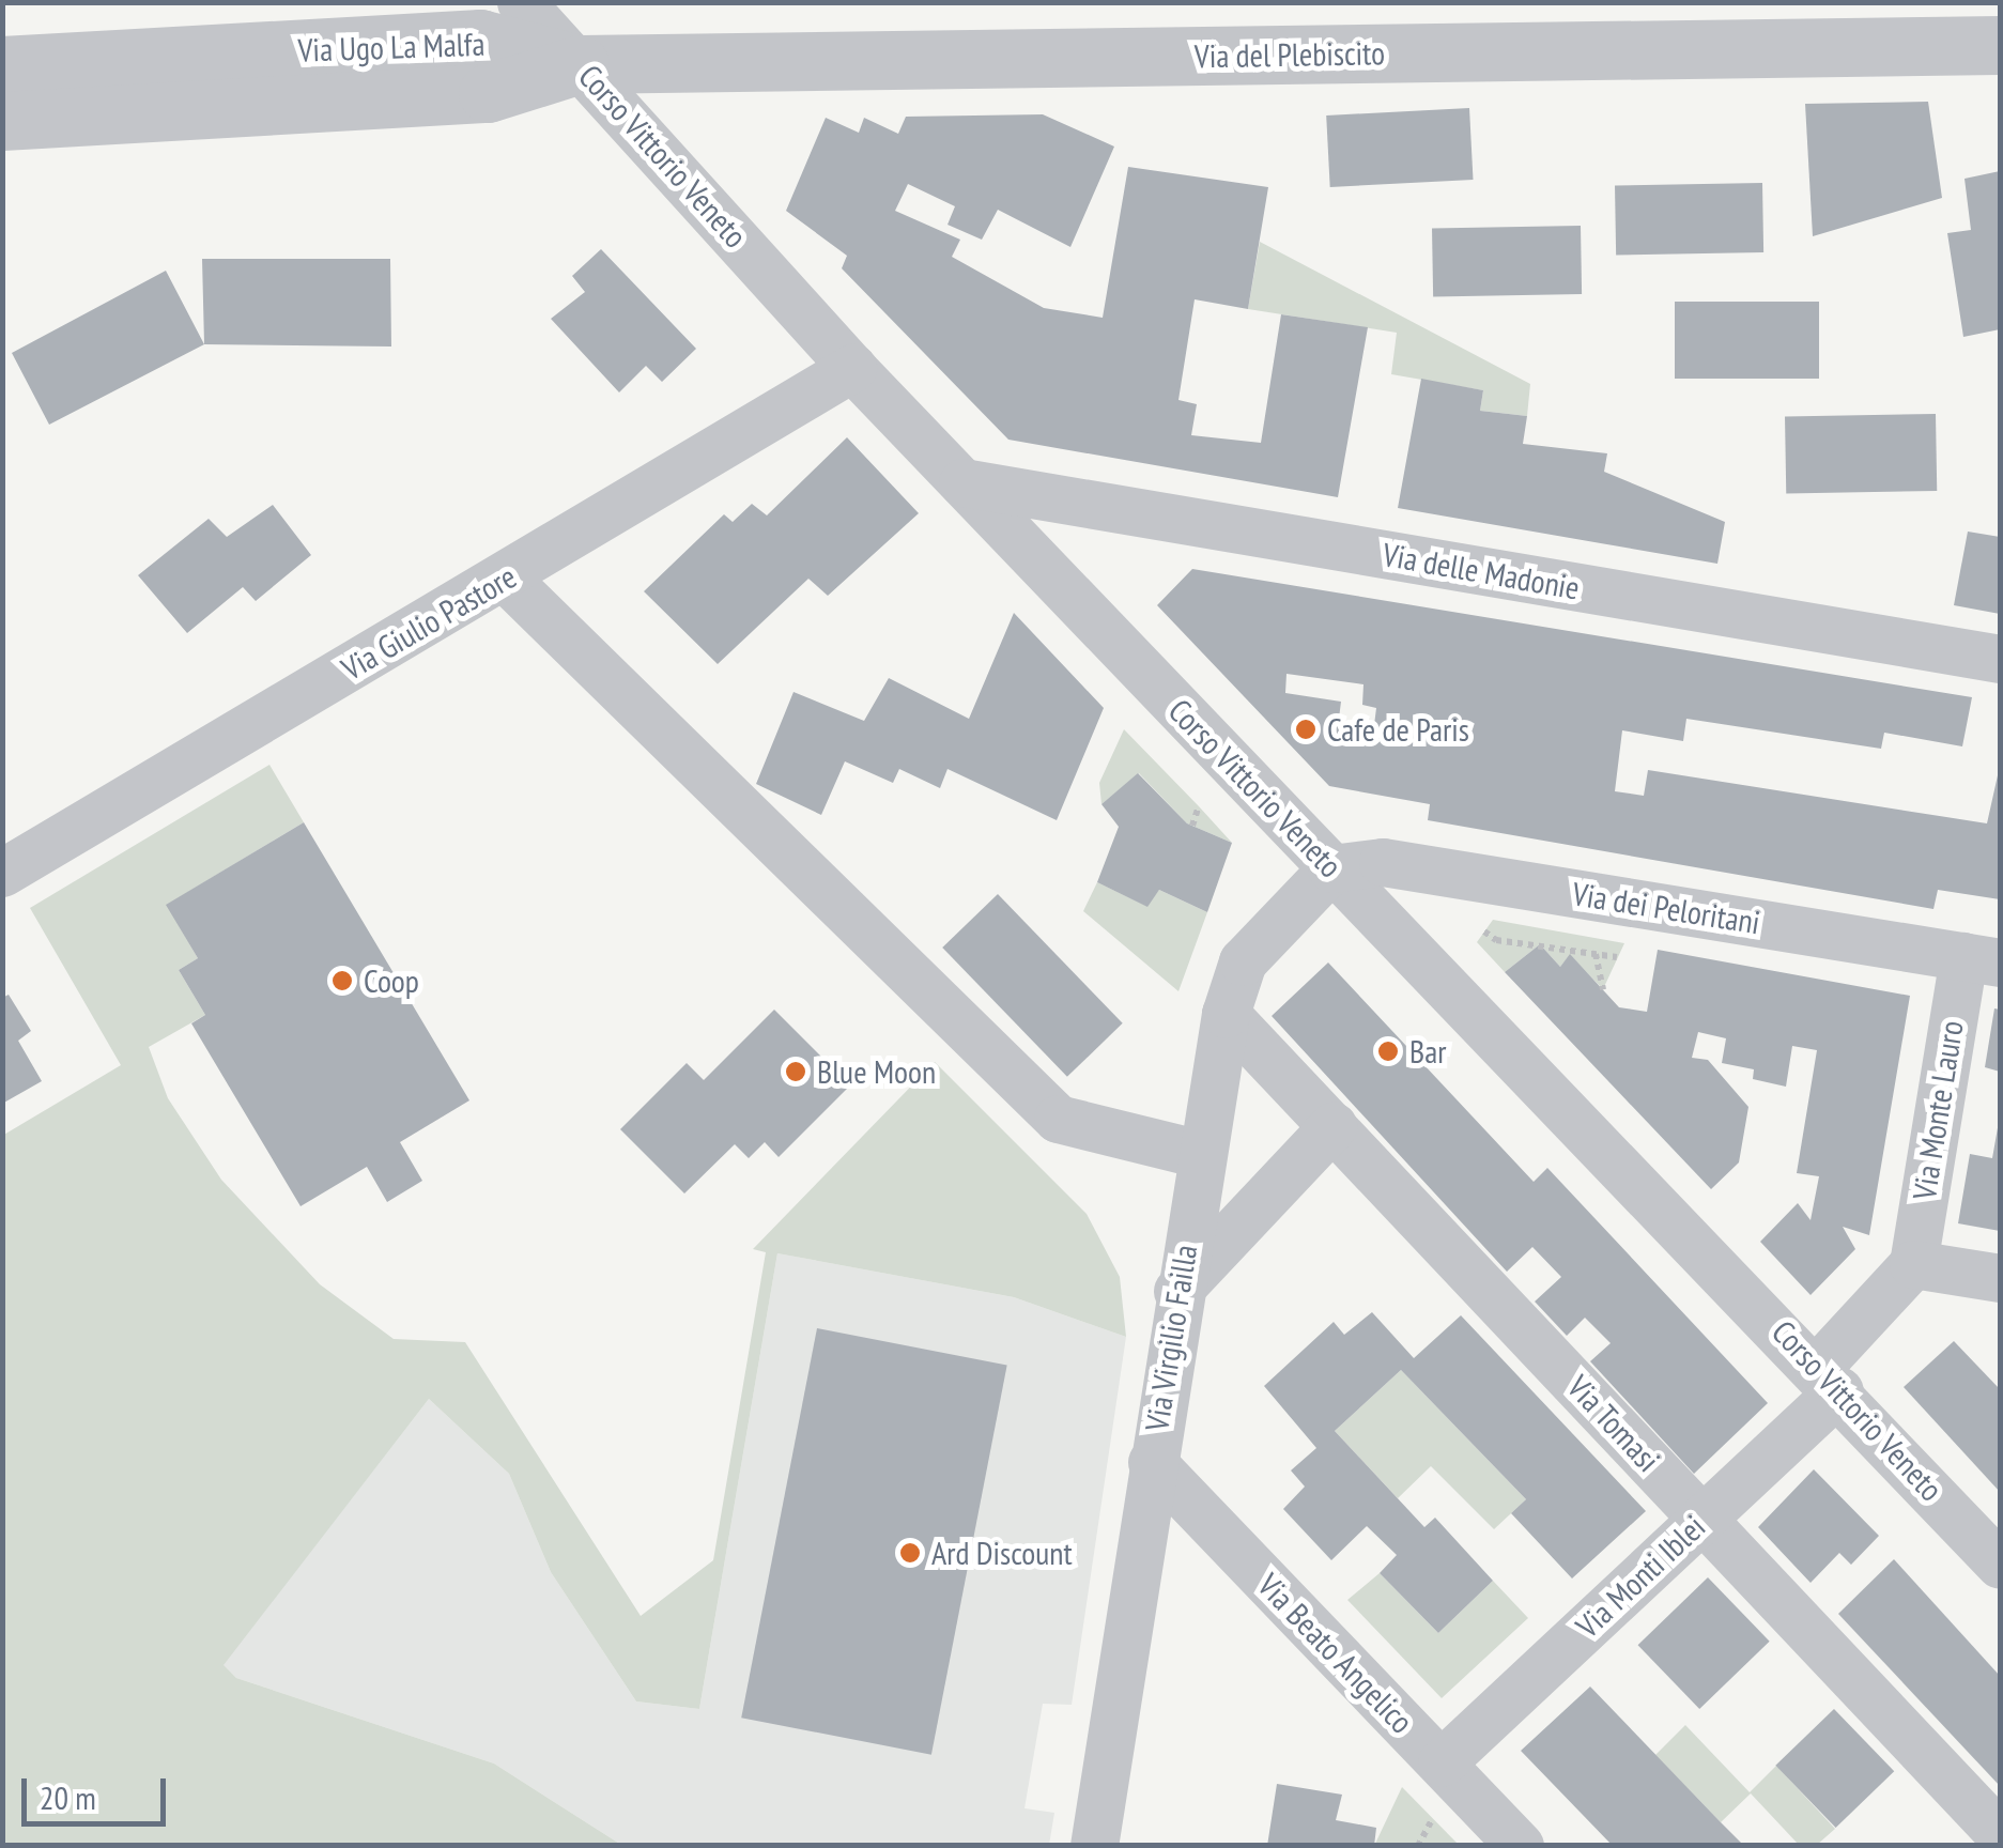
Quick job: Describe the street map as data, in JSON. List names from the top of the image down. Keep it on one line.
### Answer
{"streets":{"street":["Via Ugo La Malfa","Via del Plebiscito","Corso Vittorio Veneto","Via delle Madonie","Via Giulio Pastore","Via dei Peloritani","Via Monte Lauro","Via Virgilio Failla","Via Tomasi","Via Monti Iblei","Via Beato Angelico"]},"crossings":[["Via Ugo La Malfa","Via del Plebiscito"],["Via Ugo La Malfa","Corso Vittorio Veneto"],["Via del Plebiscito","Corso Vittorio Veneto"],["Corso Vittorio Veneto","Via delle Madonie"],["Corso Vittorio Veneto","Via Giulio Pastore"],["Corso Vittorio Veneto","Via dei Peloritani"],["Corso Vittorio Veneto","Via Virgilio Failla"],["Corso Vittorio Veneto","Via Monti Iblei"],["Via dei Peloritani","Via Monte Lauro"],["Via dei Peloritani","Via Virgilio Failla"],["Via Monte Lauro","Via Monti Iblei"],["Via Virgilio Failla","Via Tomasi"],["Via Virgilio Failla","Via Beato Angelico"],["Via Tomasi","Via Monti Iblei"],["Via Monti Iblei","Via Beato Angelico"]],"places":["Cafe de Paris","Coop","Bar","Blue Moon","Ard Discount"],"scale_bar":"20 m"}
